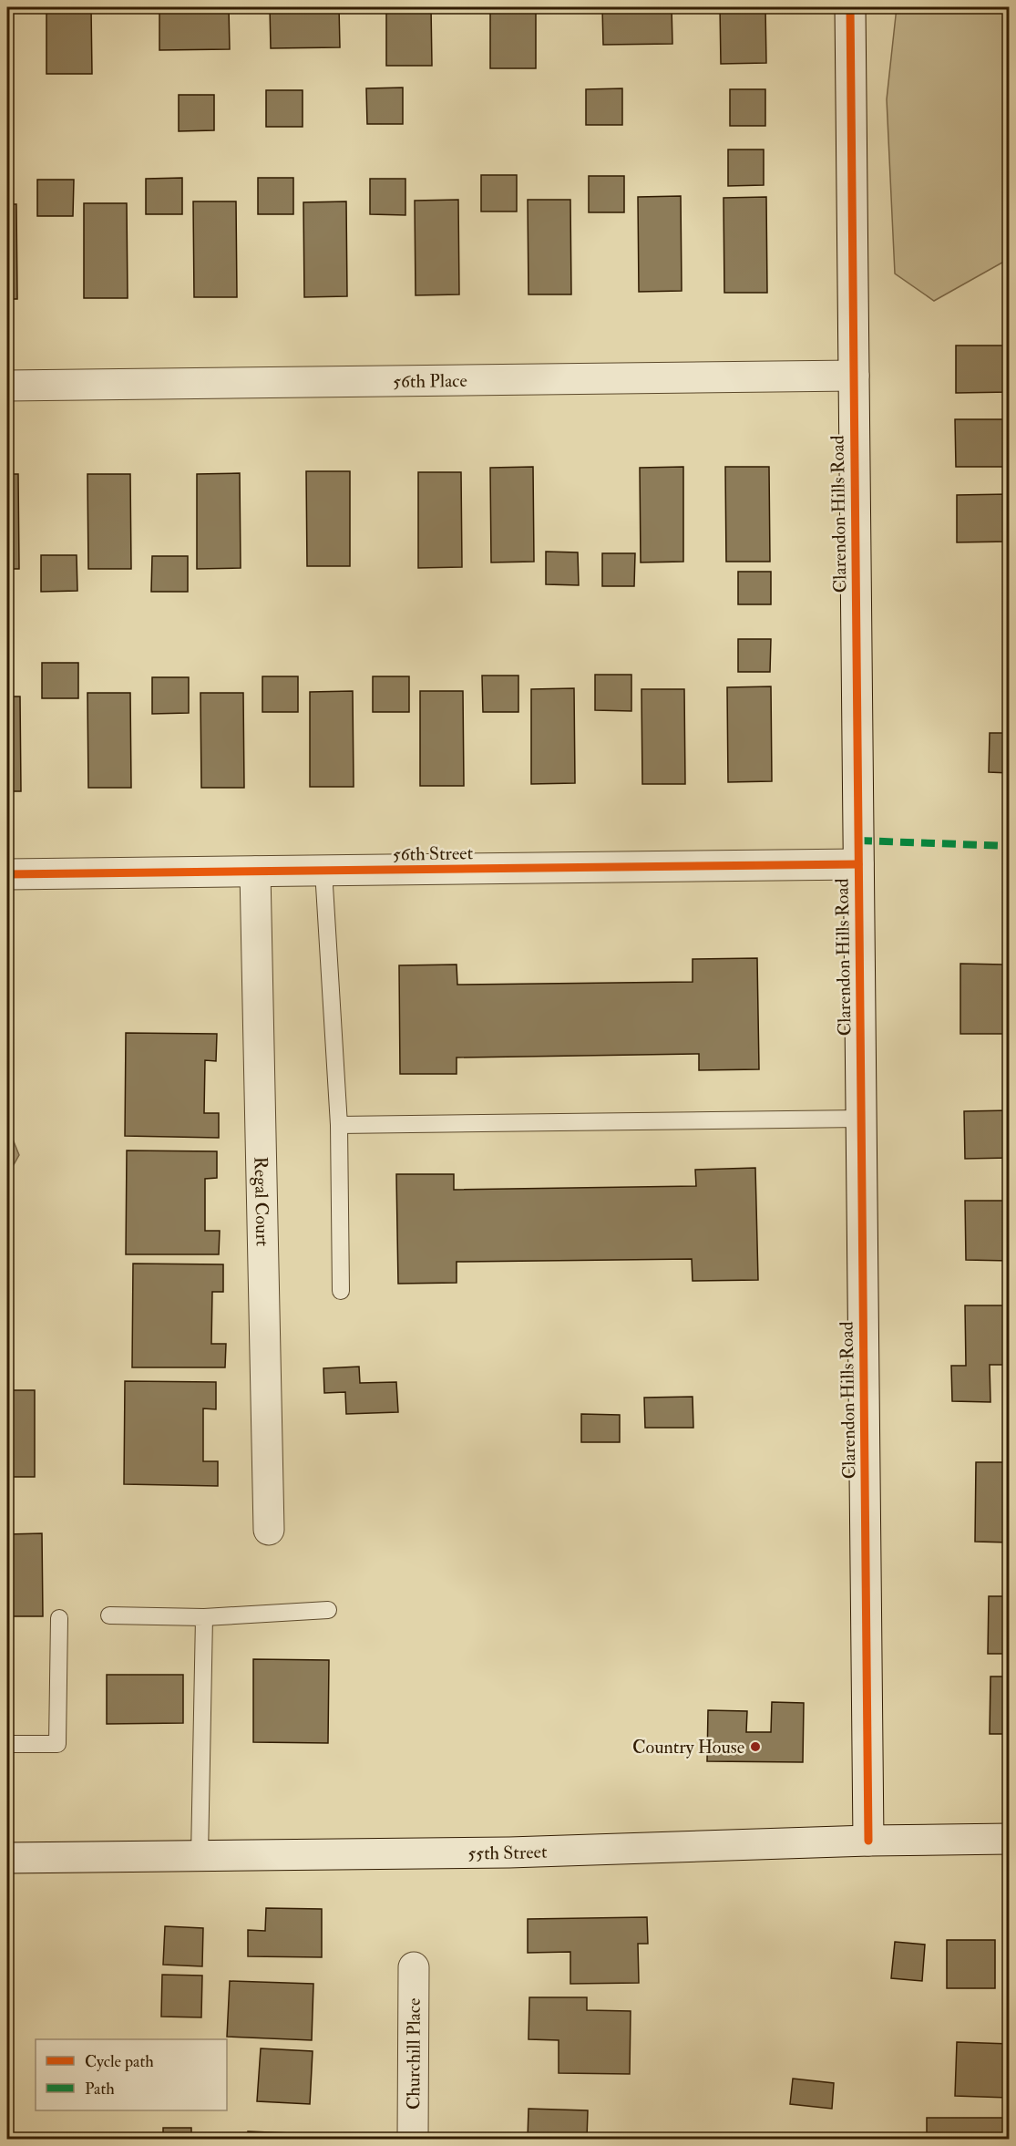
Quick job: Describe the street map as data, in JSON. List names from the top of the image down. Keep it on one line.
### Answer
{"streets":{"street":["56th Place","Clarendon Hills Road","56th Street","Regal Court","55th Street","Churchill Place"]},"crossings":[["56th Place","Clarendon Hills Road"],["Clarendon Hills Road","56th Street"],["Clarendon Hills Road","55th Street"],["56th Street","Regal Court"]],"places":["Country House"],"legend":["Cycle path","Path"]}
